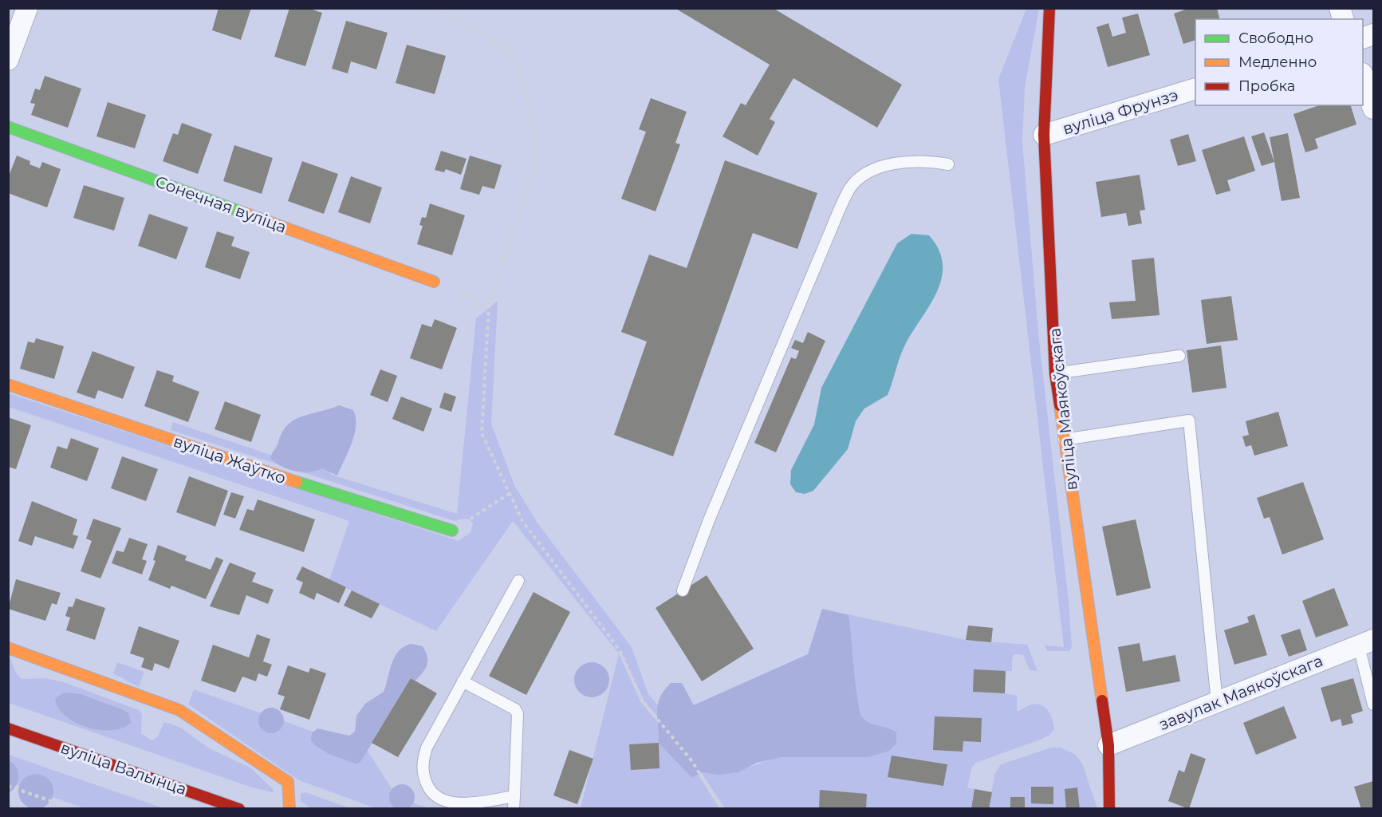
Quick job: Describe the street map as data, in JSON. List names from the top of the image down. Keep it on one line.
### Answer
{"streets":{"street":["вуліца Фрунзэ","Сонечная вуліца","вуліца Маякоўскага","вуліца Жаўтко","завулак Маякоўскага","вуліца Валынца"]},"crossings":[["вуліца Фрунзэ","вуліца Маякоўскага"],["вуліца Маякоўскага","завулак Маякоўскага"]],"legend":["Свободно","Медленно","Пробка"]}
